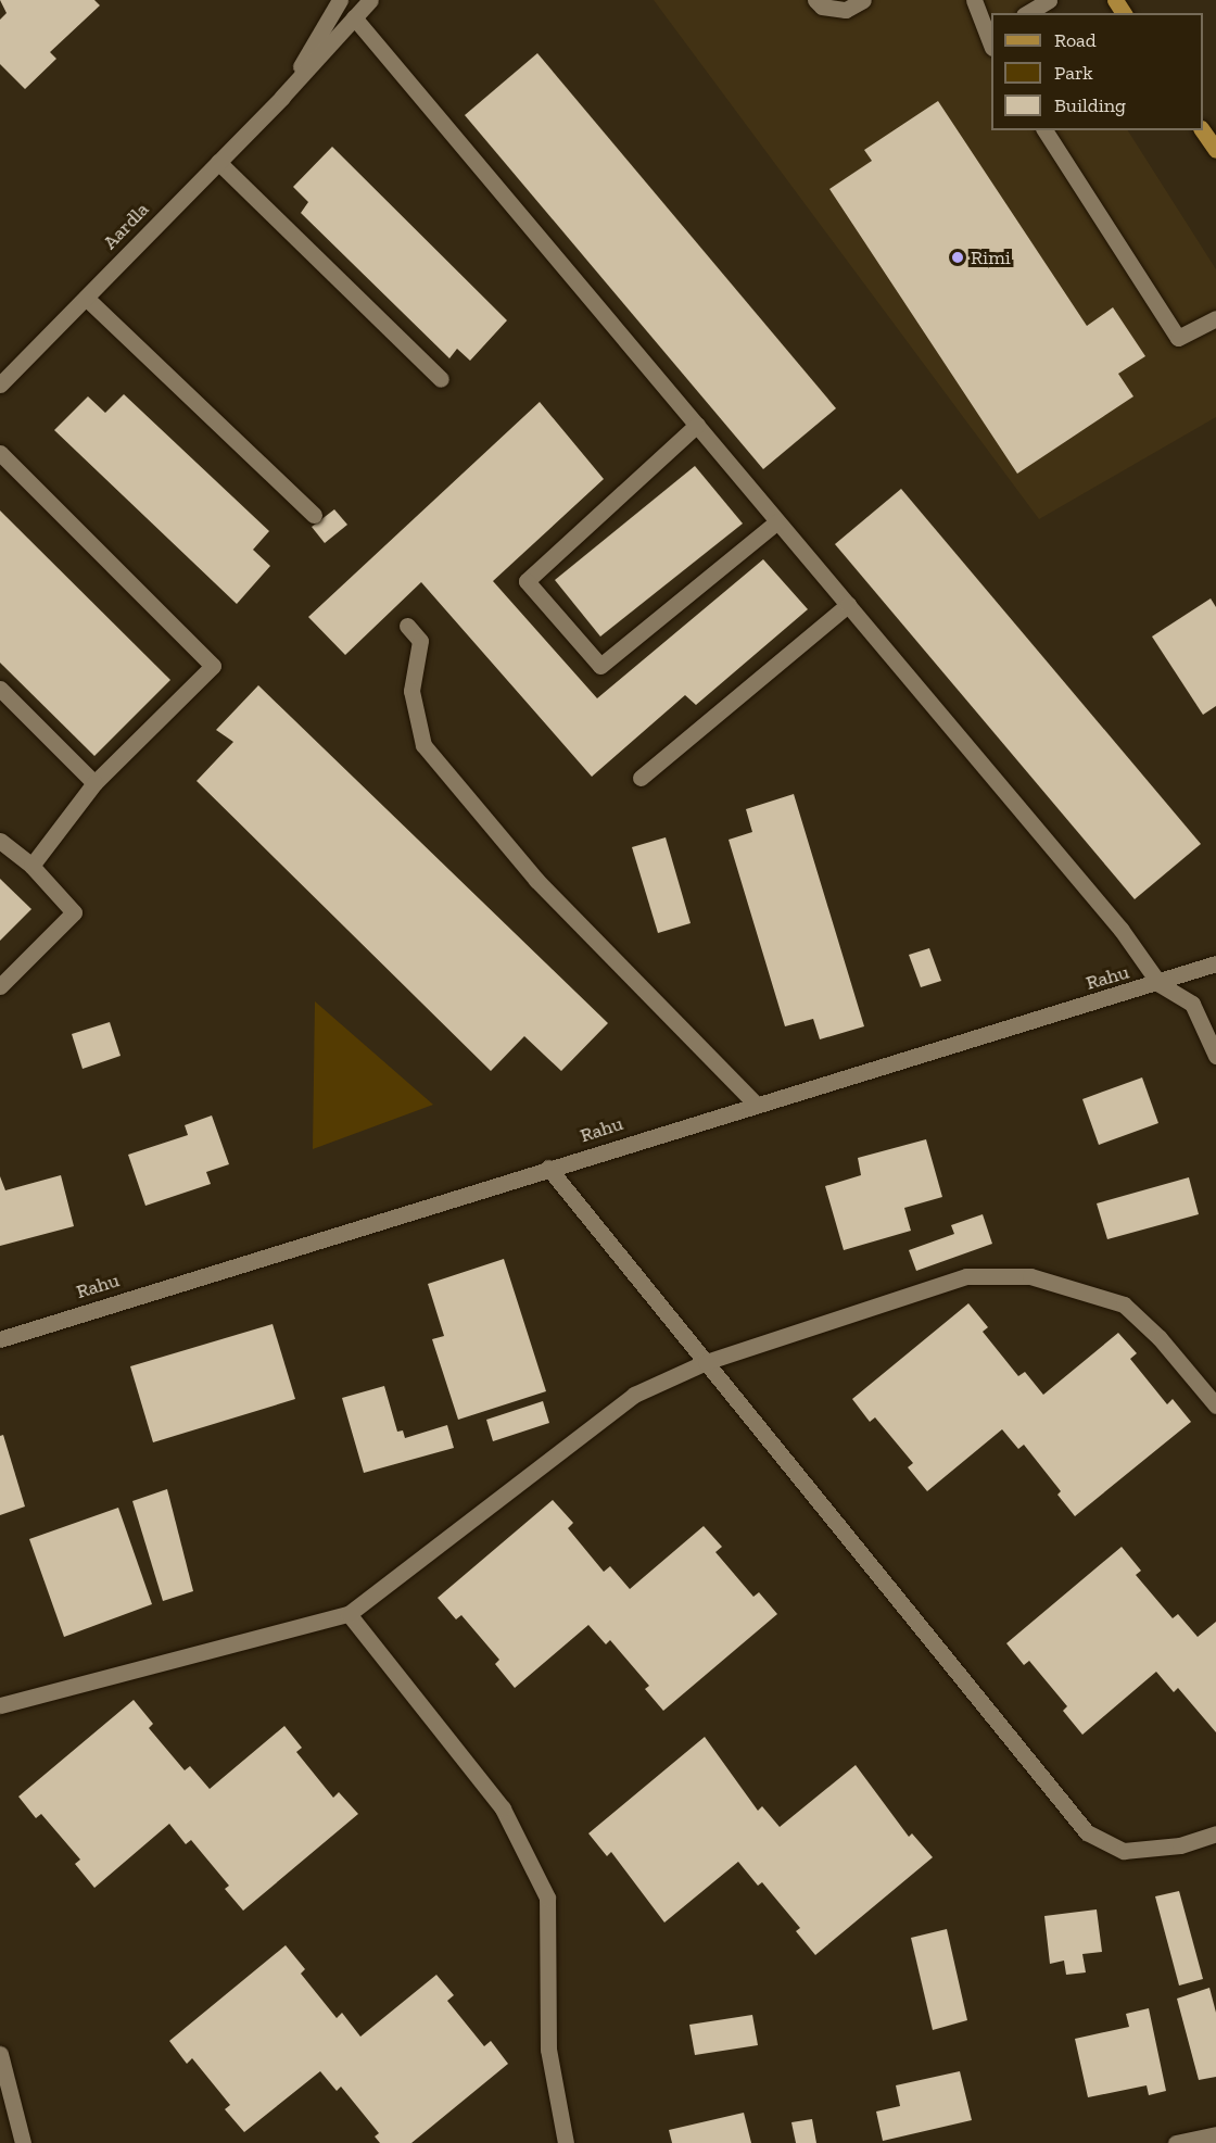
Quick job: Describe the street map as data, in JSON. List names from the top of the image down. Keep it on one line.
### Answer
{"streets":{"street":["Aardla","Rahu"]},"places":["Rimi"],"legend":["Road","Park","Building"]}
